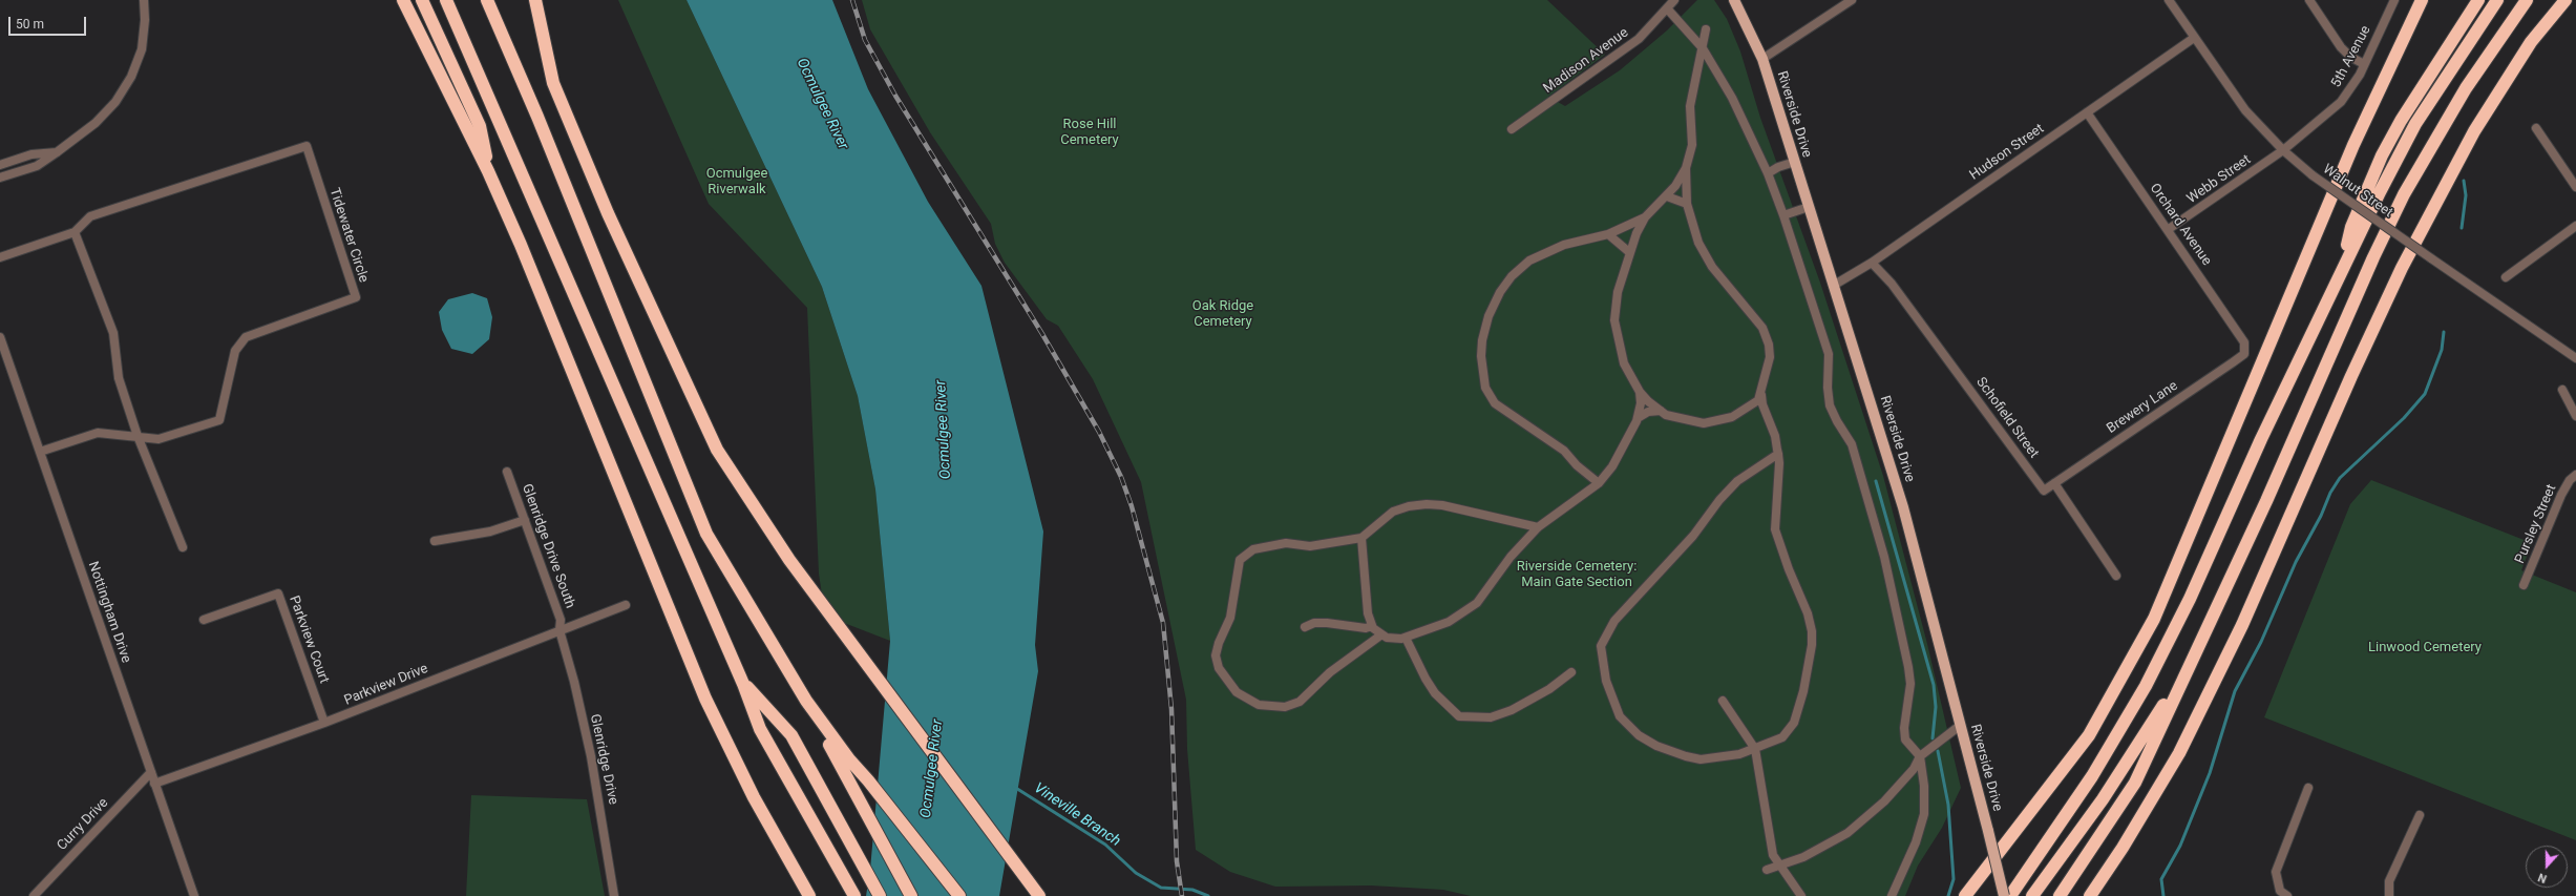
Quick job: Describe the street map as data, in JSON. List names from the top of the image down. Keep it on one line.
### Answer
{"streets":{"main road":["Riverside Drive"],"street":["5th Avenue","Madison Avenue","Hudson Street","Webb Street","Walnut Street","Orchard Avenue","Tidewater Circle","Brewery Lane","Schofield Street","Pursley Street","Glenridge Drive South","Nottingham Drive","Parkview Court","Parkview Drive","Glenridge Drive","Curry Drive"]},"crossings":[["5th Avenue","Webb Street"],["5th Avenue","Walnut Street"],["Riverside Drive","Hudson Street"],["Hudson Street","Walnut Street"],["Hudson Street","Orchard Avenue"],["Hudson Street","Schofield Street"],["Webb Street","Walnut Street"],["Webb Street","Orchard Avenue"],["Orchard Avenue","Brewery Lane"],["Tidewater Circle","Nottingham Drive"],["Brewery Lane","Schofield Street"],["Glenridge Drive South","Parkview Drive"],["Glenridge Drive South","Glenridge Drive"],["Nottingham Drive","Parkview Drive"],["Nottingham Drive","Curry Drive"],["Parkview Court","Parkview Drive"],["Parkview Drive","Glenridge Drive"]],"water":["Ocmulgee River","Vineville Branch"],"parks":["Rose Hill Cemetery","Ocmulgee Riverwalk","Oak Ridge Cemetery","Riverside Cemetery: Main Gate Section","Linwood Cemetery"],"scale_bar":"50 m","north":"bottom"}
